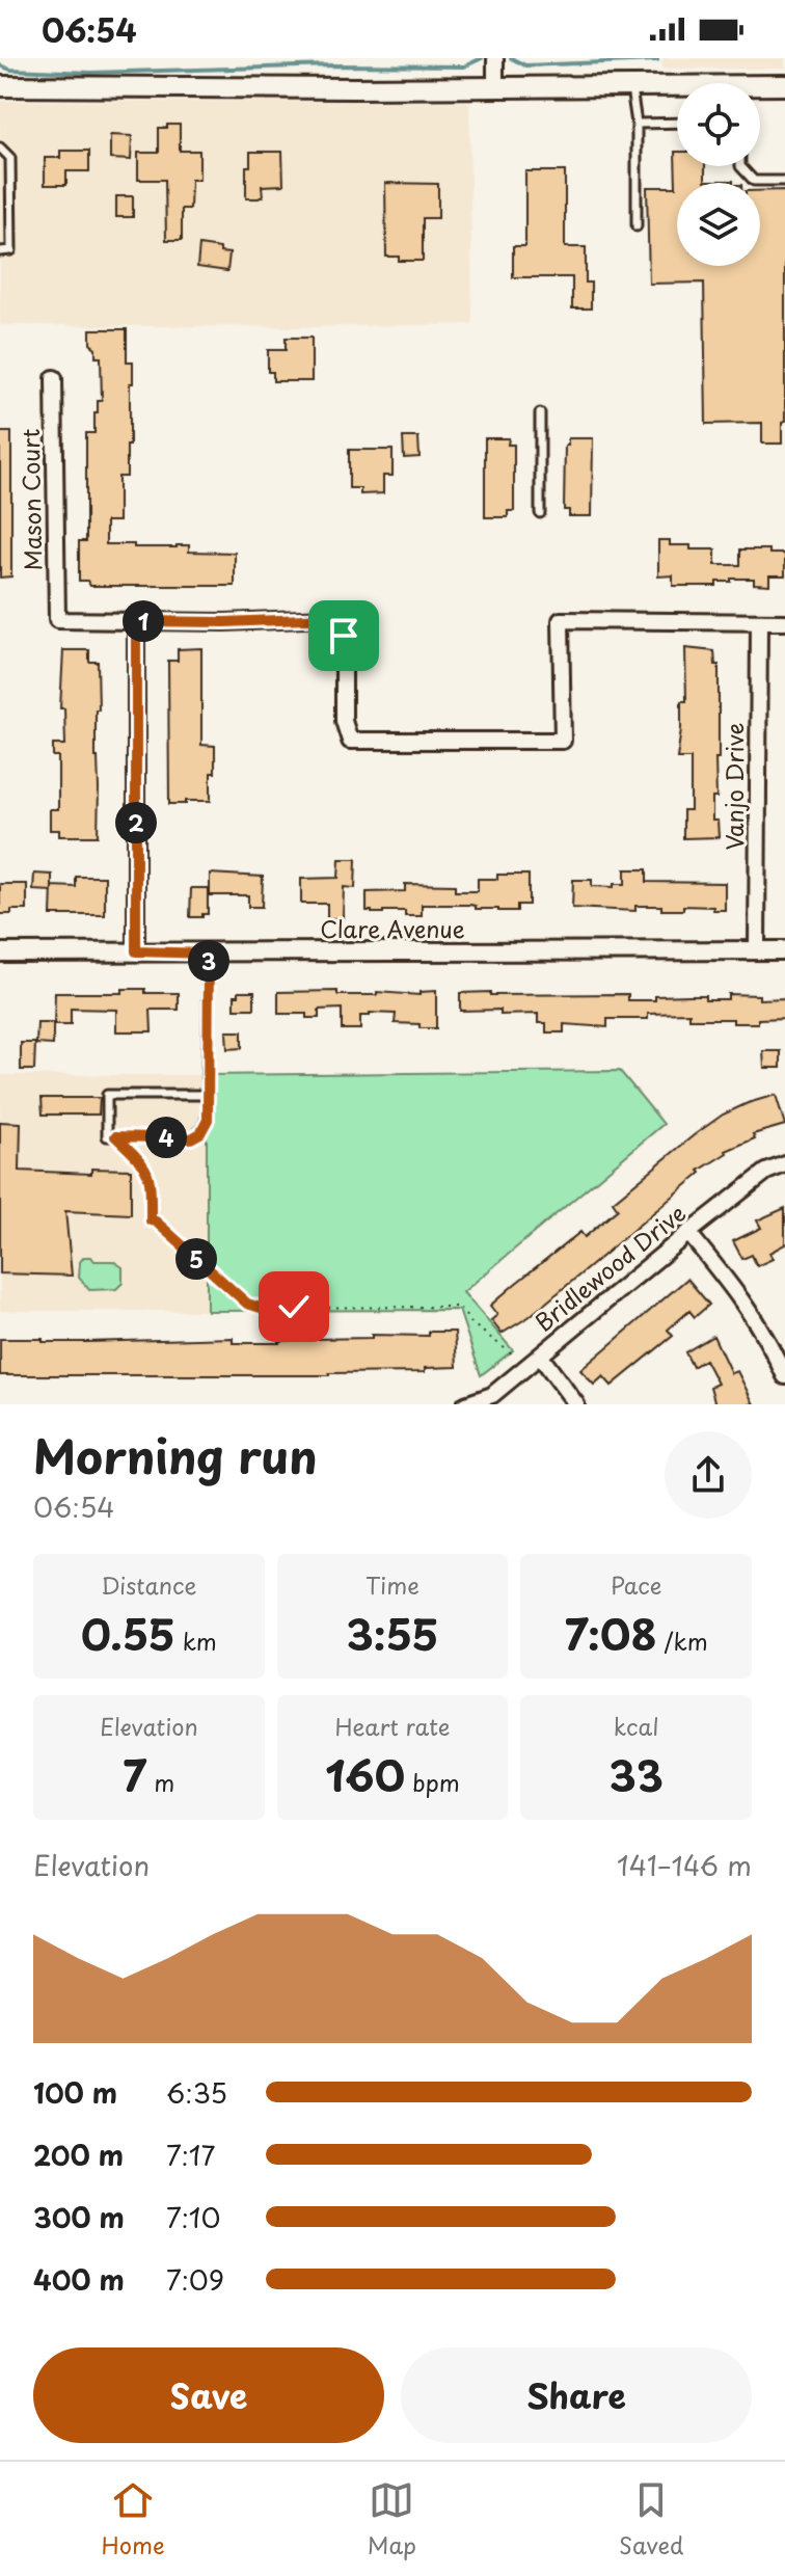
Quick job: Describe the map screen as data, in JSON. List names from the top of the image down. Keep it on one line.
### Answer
{"streets":{"street":["Mason Court","Vanjo Drive","Clare Avenue","Bridlewood Drive"]},"crossings":[["Vanjo Drive","Clare Avenue"]],"page":{"status":"06:54","pins":["1","2","3","4","5"],"heading":["Morning run","06:54"],"stats":[["Distance","0.55 km"],["Time","3:55"],["Pace","7:08 /km"],["Elevation","7 m"],["Heart rate","160 bpm"],["kcal","33"]],"chart":["Elevation","141–146 m"],"list":[{"name":"100 m","note":"6:35"},{"name":"200 m","note":"7:17"},{"name":"300 m","note":"7:10"},{"name":"400 m","note":"7:09"}],"buttons":["Save","Share"],"tabs":["Home","Map","Saved"]}}
